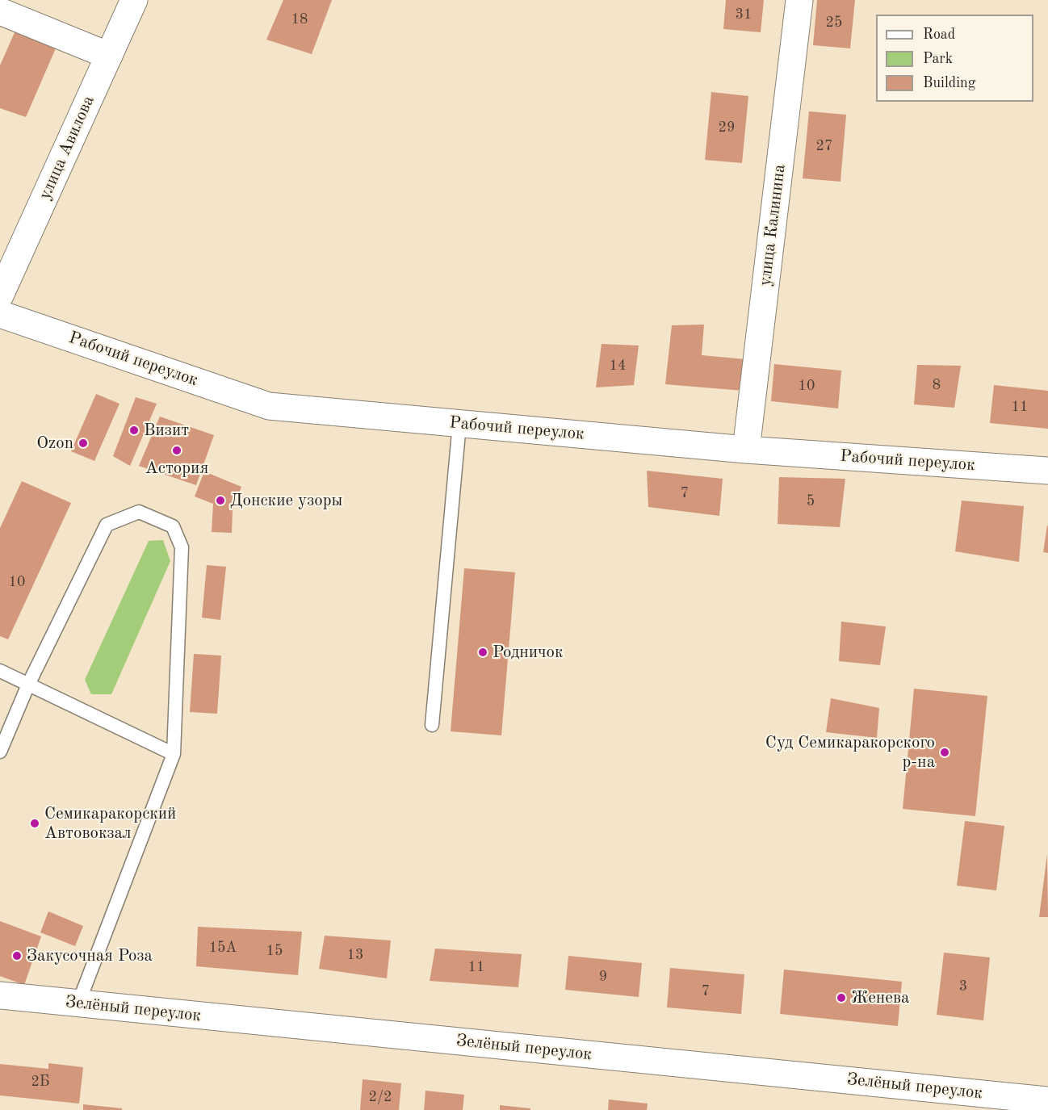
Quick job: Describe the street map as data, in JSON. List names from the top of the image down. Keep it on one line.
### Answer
{"streets":{"street":["улица Авилова","улица Калинина","Рабочий переулок","Зелёный переулок"]},"crossings":[["улица Калинина","Рабочий переулок"]],"places":["Визит","Ozon","Астория","Донские узоры","Родничок","Суд Семикаракорского р-на","Семикаракорский Автовокзал","Закусочная Роза","Женева"],"house_numbers":["31","18","25","29","27","14","8","10","11","7","5","10","15А","15","13","11","9","3","7","2Б","2/2"],"legend":["Road","Park","Building"]}
